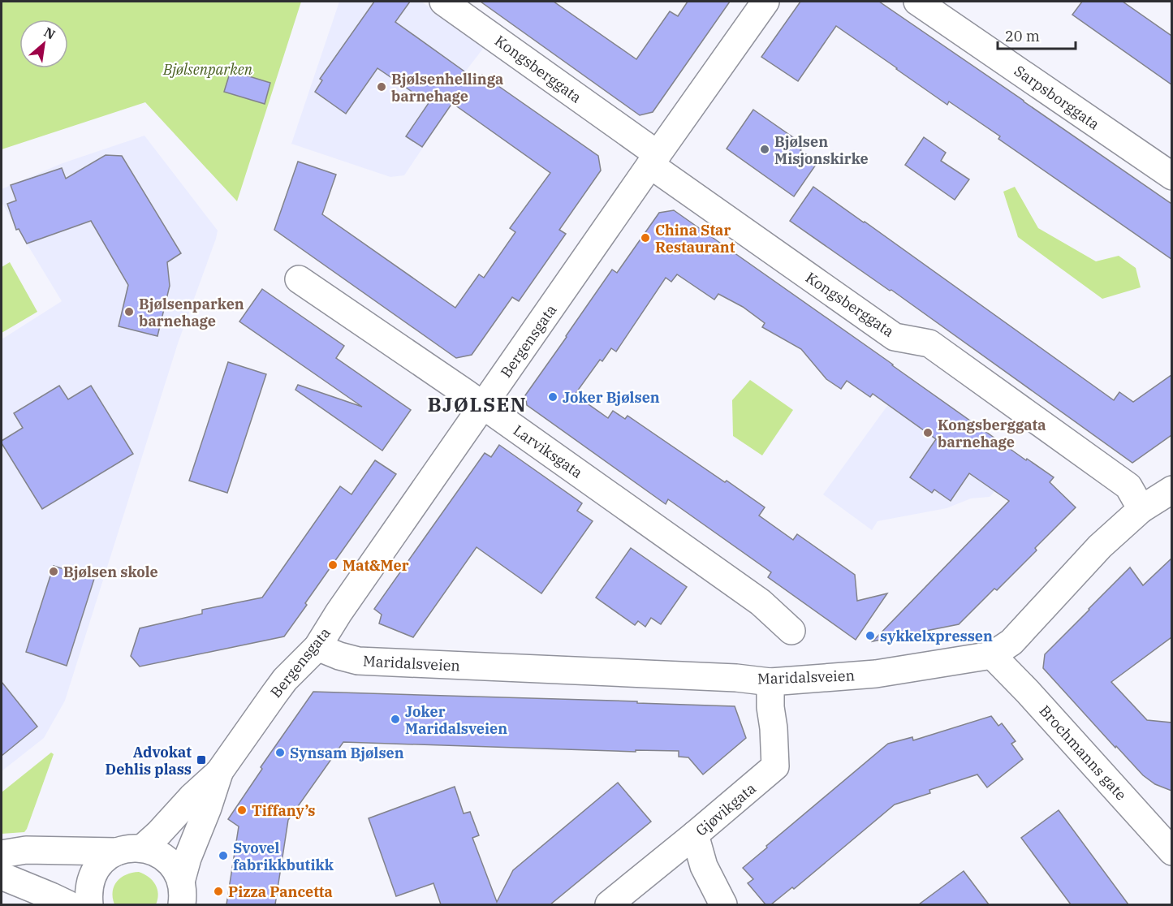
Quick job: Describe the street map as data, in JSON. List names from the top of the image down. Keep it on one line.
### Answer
{"streets":{"street":["Kongsberggata","Sarpsborggata","Bergensgata","Larviksgata","Maridalsveien","Brochmanns gate","Gjøvikgata"]},"crossings":[["Kongsberggata","Bergensgata"],["Kongsberggata","Maridalsveien"],["Bergensgata","Larviksgata"],["Bergensgata","Maridalsveien"],["Maridalsveien","Brochmanns gate"],["Maridalsveien","Gjøvikgata"]],"districts":["BJØLSEN"],"parks":["Bjølsenparken"],"places":{"other":["Bjølsenhellinga barnehage","Bjølsen Misjonskirke","China Star Restaurant","Bjølsenparken barnehage","Joker Bjølsen","Kongsberggata barnehage","Mat&Mer","Bjølsen skole","sykkelxpressen","Joker Maridalsveien","Synsam Bjølsen","Tiffany’s","Svovel fabrikkbutikk","Pizza Pancetta"],"transit":["Advokat Dehlis plass"]},"scale_bar":"20 m","north":"top right"}
